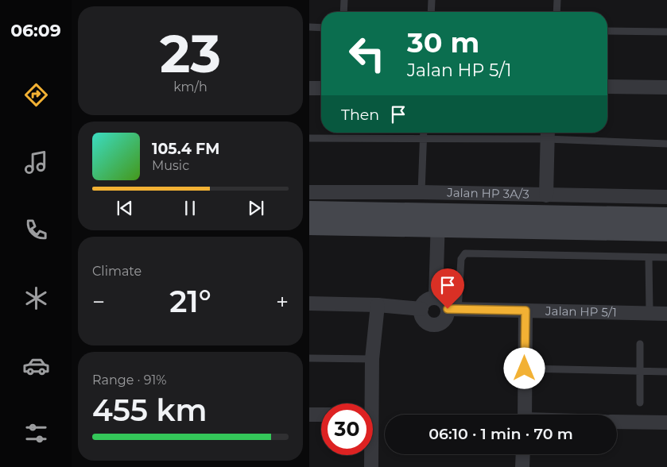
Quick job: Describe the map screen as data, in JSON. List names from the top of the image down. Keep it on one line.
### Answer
{"streets":{"street":["Jalan HP 3A/3","Jalan HP 5/1"]},"page":{"tabs":"06:09","tile":[["23","km/h"],"Climate",["Range · 91%","455 km"]],"turn":["30 m","Jalan HP 5/1"],"then":"Then","song":["105.4 FM","Music"],"heat":["−","21°","+"],"limit":"30","trip":"06:10 · 1 min · 70 m"}}
